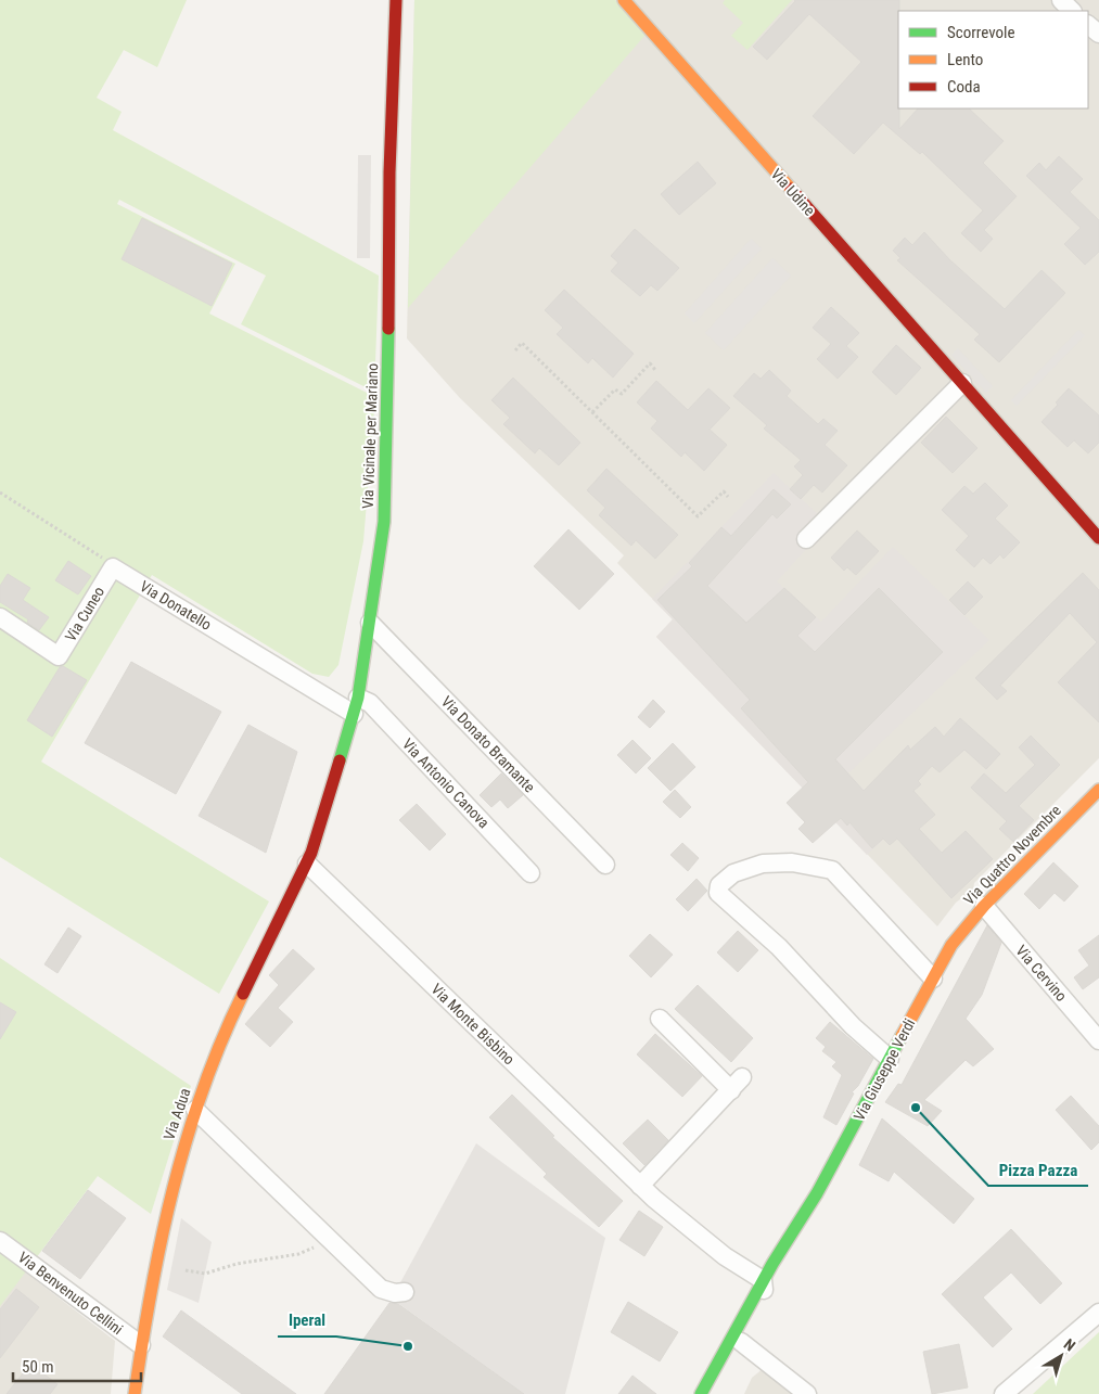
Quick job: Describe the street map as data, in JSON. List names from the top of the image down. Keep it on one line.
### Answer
{"streets":{"street":["Via Udine","Via Vicinale per Mariano","Via Donatello","Via Cuneo","Via Donato Bramante","Via Antonio Canova","Via Quattro Novembre","Via Cervino","Via Monte Bisbino","Via Giuseppe Verdi","Via Adua","Via Benvenuto Cellini"]},"crossings":[["Via Vicinale per Mariano","Via Donatello"],["Via Vicinale per Mariano","Via Donato Bramante"],["Via Vicinale per Mariano","Via Antonio Canova"],["Via Vicinale per Mariano","Via Monte Bisbino"],["Via Vicinale per Mariano","Via Adua"],["Via Donatello","Via Cuneo"],["Via Donatello","Via Antonio Canova"],["Via Quattro Novembre","Via Cervino"],["Via Quattro Novembre","Via Giuseppe Verdi"],["Via Monte Bisbino","Via Giuseppe Verdi"],["Via Monte Bisbino","Via Adua"],["Via Adua","Via Benvenuto Cellini"]],"places":["Pizza Pazza","Iperal"],"legend":["Scorrevole","Lento","Coda"],"scale_bar":"50 m","north":"top right"}
